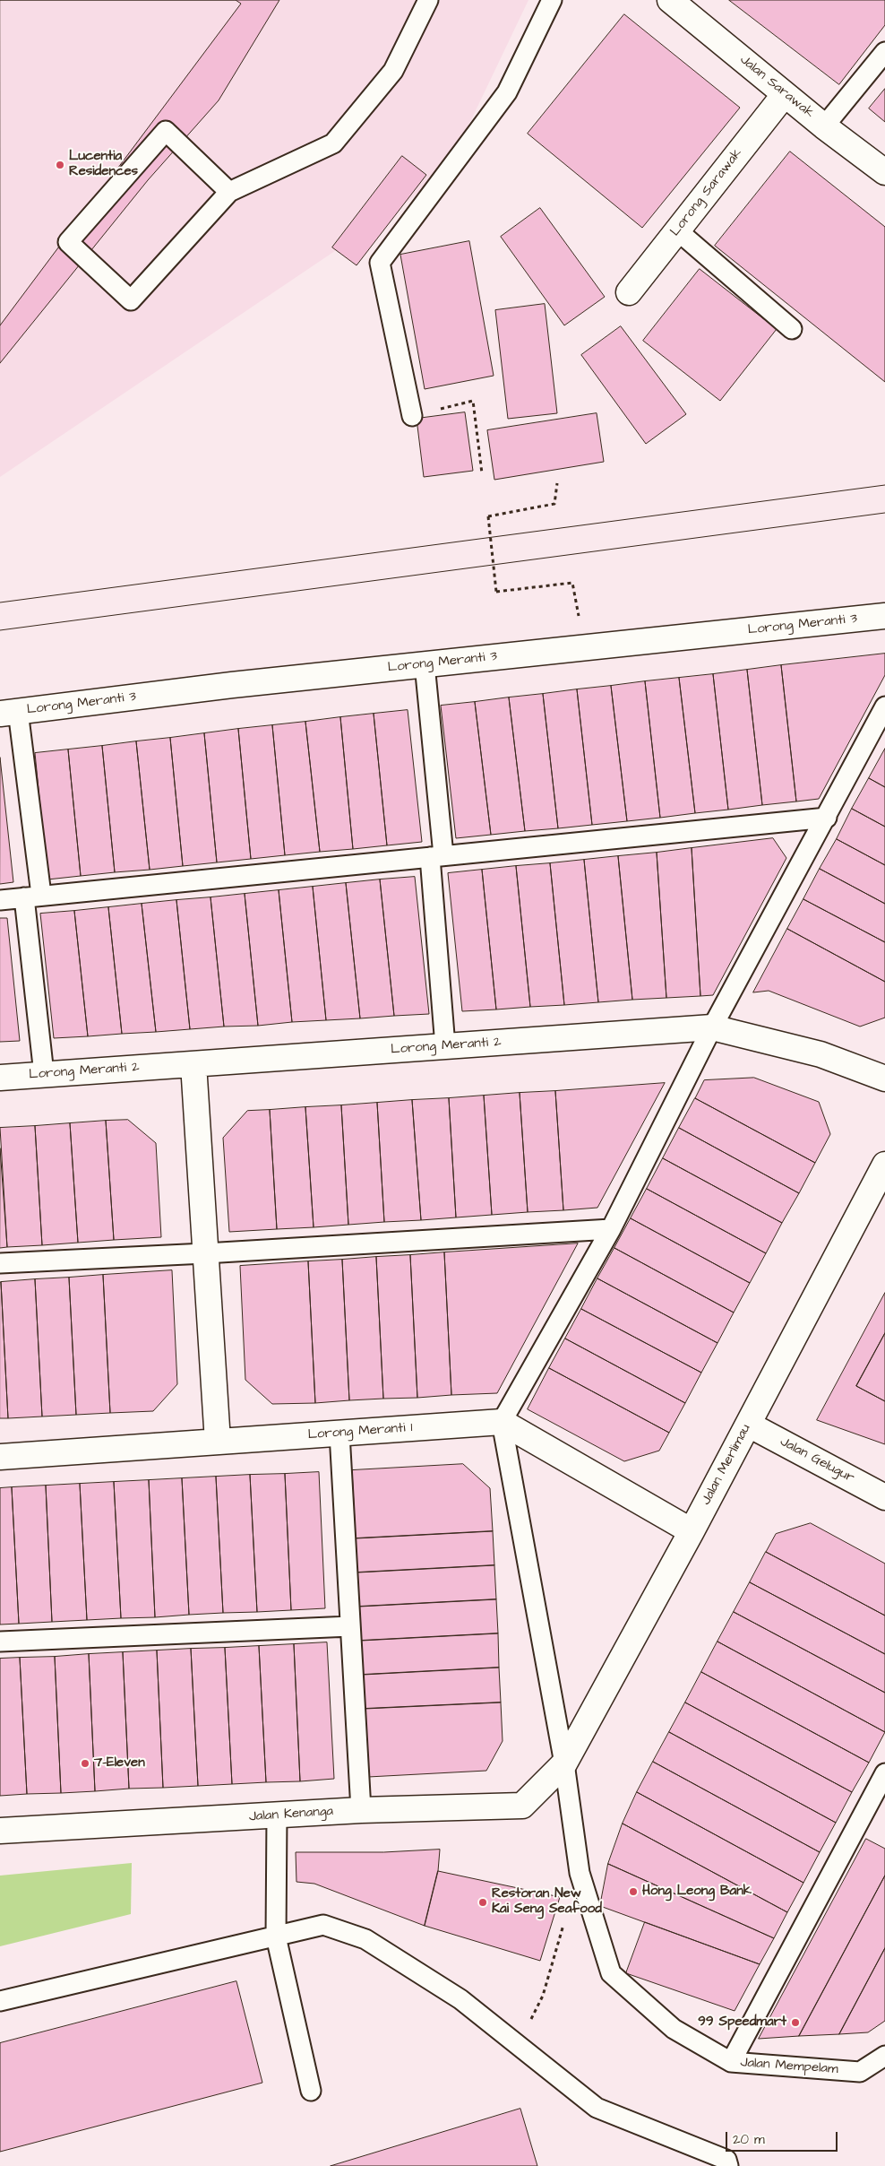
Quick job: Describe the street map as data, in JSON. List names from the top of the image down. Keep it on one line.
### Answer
{"streets":{"street":["Jalan Sarawak","Lorong Sarawak","Lorong Meranti 3","Lorong Meranti 2","Lorong Meranti 1","Jalan Gelugur","Jalan Merlimau","Jalan Kenanga"],"lane":["Jalan Mempelam"]},"crossings":[["Jalan Sarawak","Lorong Sarawak"],["Lorong Meranti 1","Jalan Mempelam"],["Jalan Gelugur","Jalan Merlimau"],["Jalan Merlimau","Jalan Kenanga"],["Jalan Merlimau","Jalan Mempelam"],["Jalan Kenanga","Jalan Mempelam"]],"places":["Lucentia Residences","7-Eleven","Hong Leong Bank","Restoran New Kai Seng Seafood","99 Speedmart"],"scale_bar":"20 m"}
